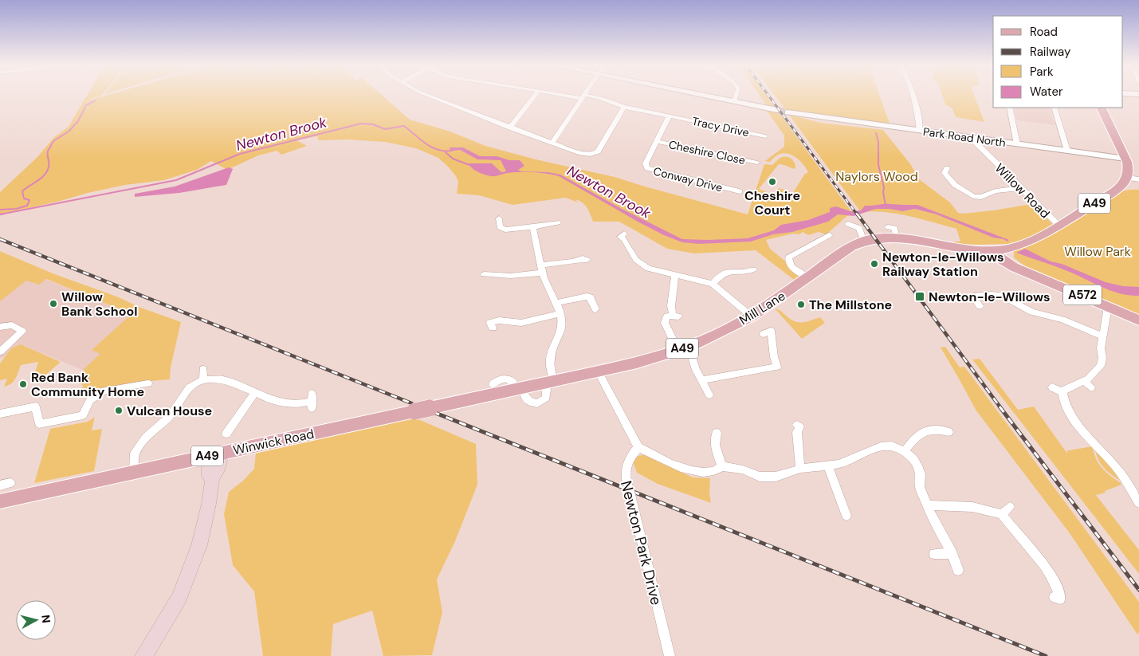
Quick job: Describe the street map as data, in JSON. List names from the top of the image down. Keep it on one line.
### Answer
{"streets":{"main road":["A49","A572","Mill Lane","Winwick Road"],"street":["Tracy Drive","Park Road North","Cheshire Close","Conway Drive","Willow Road","Newton Park Drive"]},"crossings":[["Tracy Drive","Conway Drive"],["Park Road North","Willow Road"],["Park Road North","A49"],["Cheshire Close","Conway Drive"],["Willow Road","A49"],["A49","A572"],["A49","Mill Lane"],["A572","Mill Lane"],["Mill Lane","Winwick Road"]],"water":["Newton Brook"],"parks":["Naylors Wood","Willow Park"],"places":{"other":["Cheshire Court","Newton-le-Willows Railway Station","Willow Bank School","The Millstone","Red Bank Community Home","Vulcan House"],"transit":["Newton-le-Willows"]},"legend":["Road","Railway","Park","Water"],"north":"right"}
